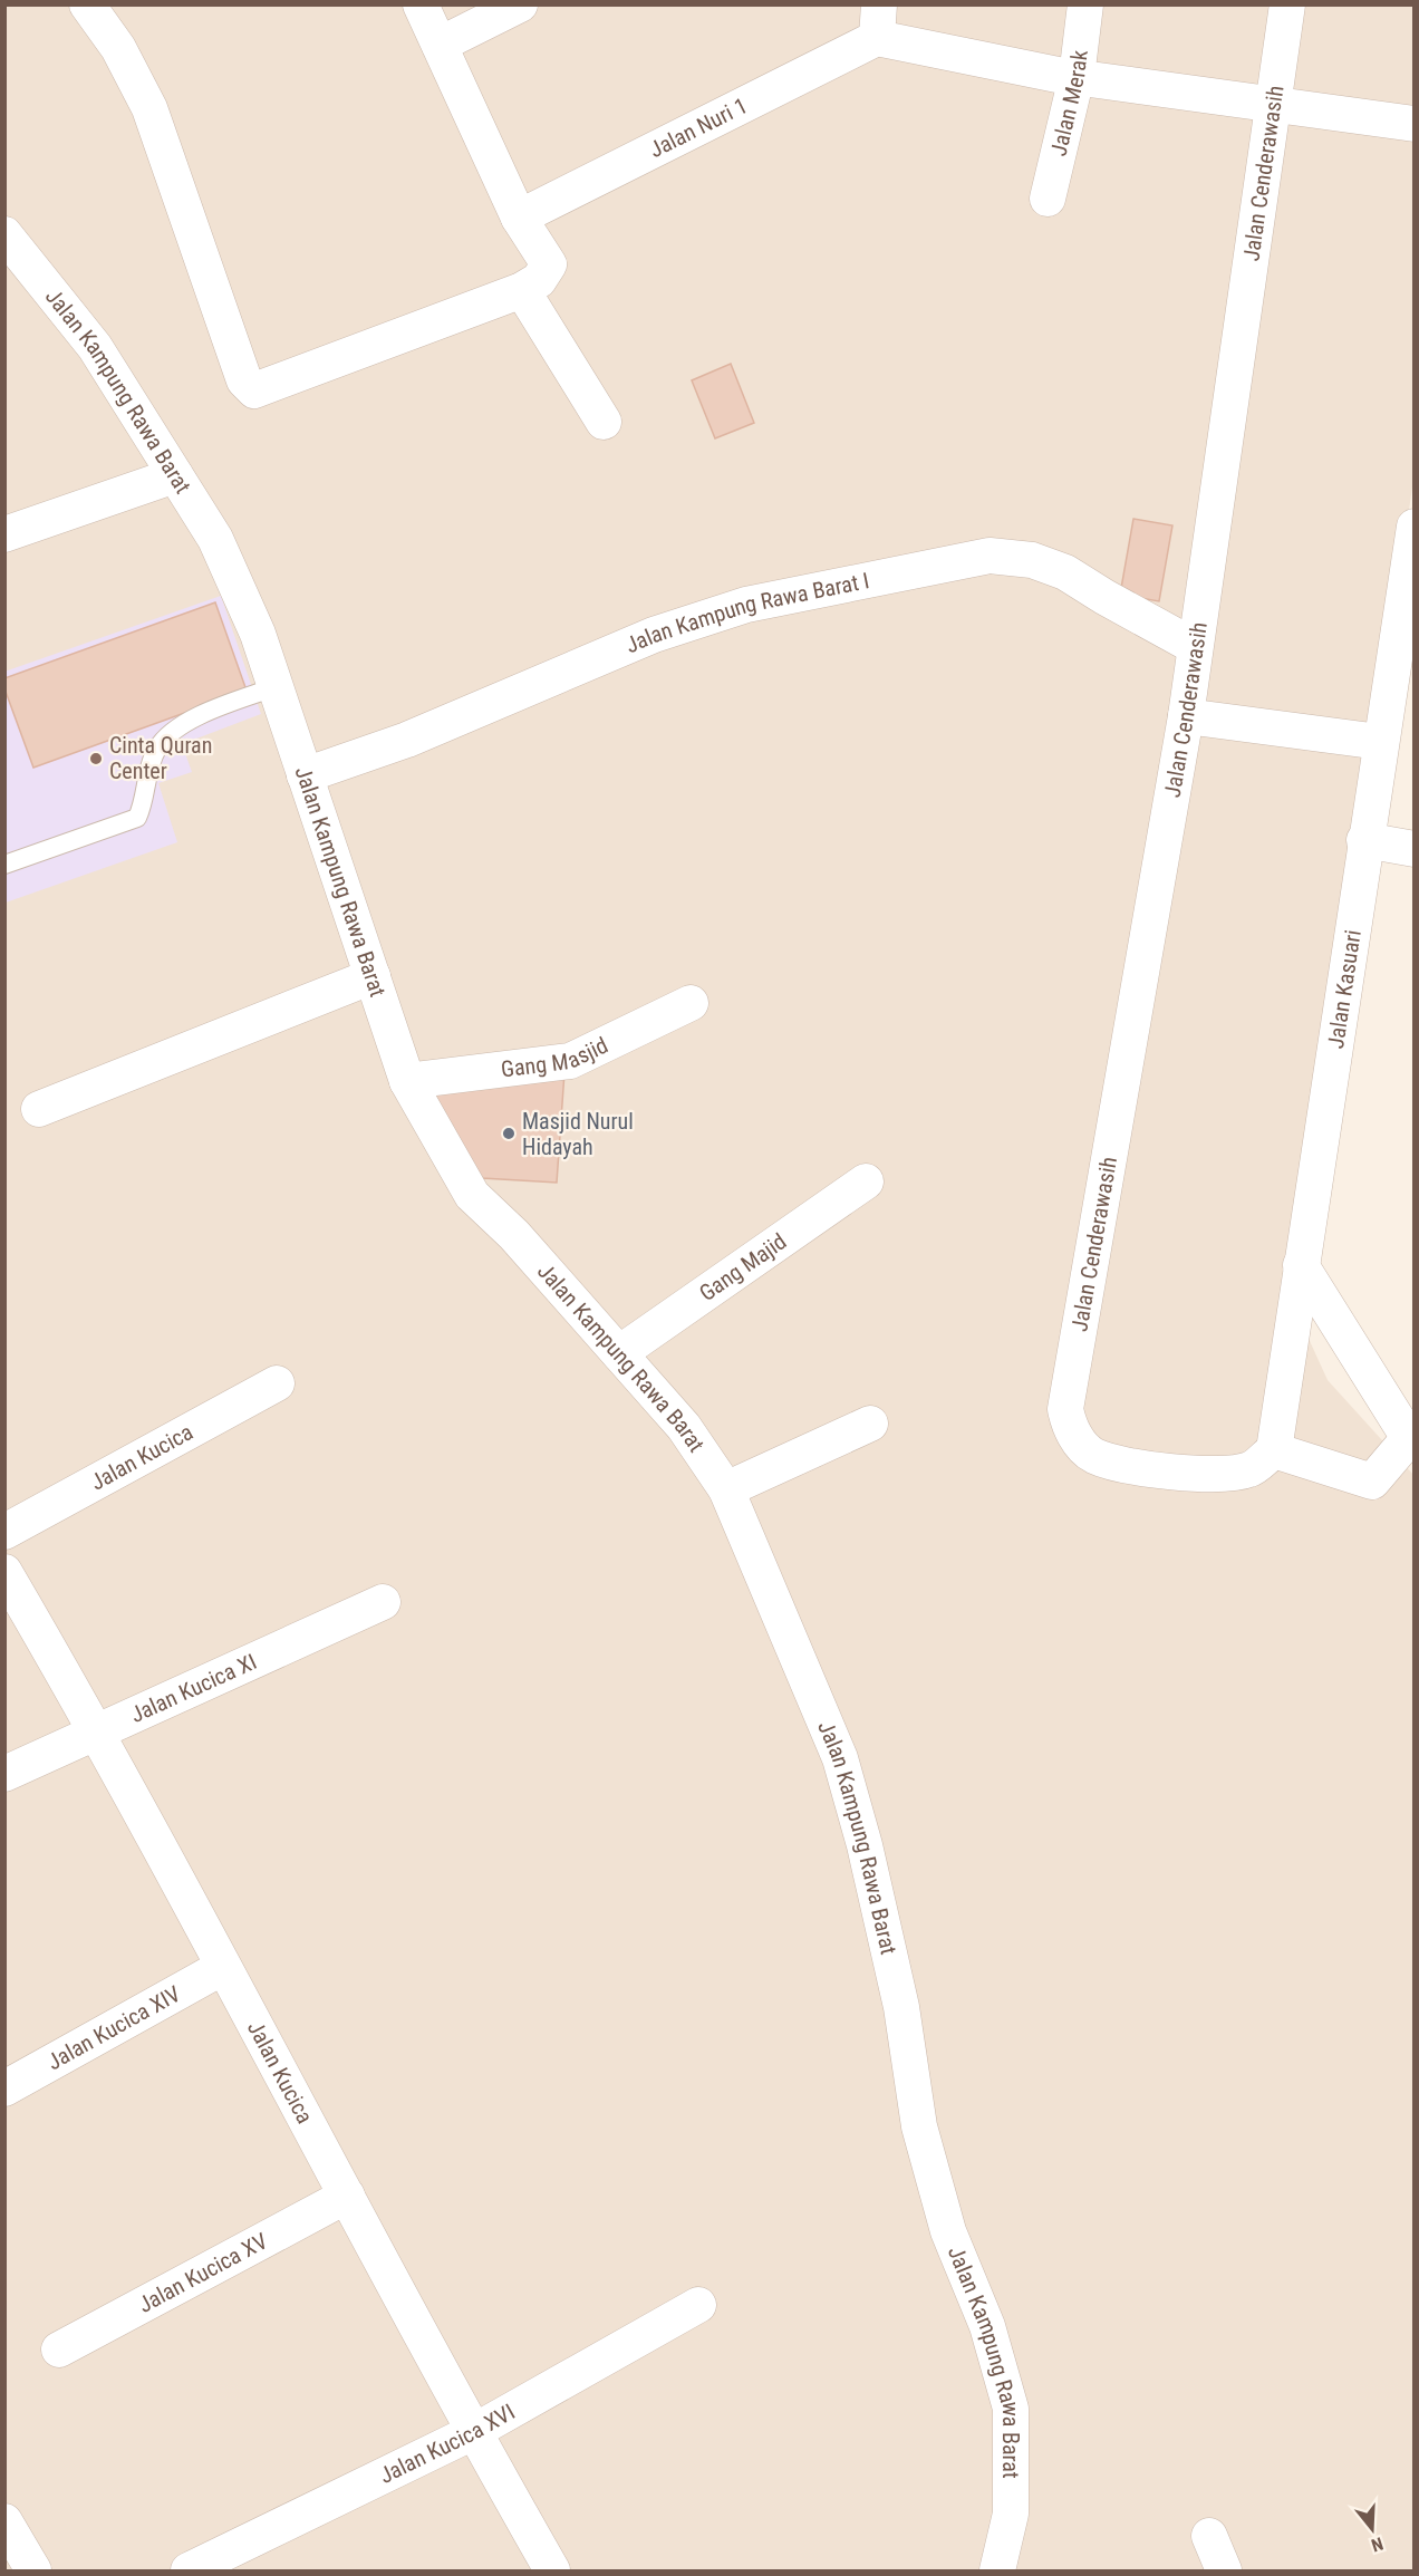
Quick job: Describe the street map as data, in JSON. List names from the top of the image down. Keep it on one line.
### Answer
{"streets":{"street":["Jalan Merak","Jalan Nuri 1","Jalan Cenderawasih","Jalan Kampung Rawa Barat","Jalan Kampung Rawa Barat I","Jalan Kasuari","Gang Masjid","Gang Majid","Jalan Kucica","Jalan Kucica XI","Jalan Kucica XIV","Jalan Kucica XV","Jalan Kucica XVI"]},"crossings":[["Jalan Cenderawasih","Jalan Kampung Rawa Barat I"],["Jalan Cenderawasih","Jalan Kasuari"],["Jalan Kampung Rawa Barat","Jalan Kampung Rawa Barat I"],["Jalan Kampung Rawa Barat","Gang Masjid"],["Jalan Kampung Rawa Barat","Gang Majid"],["Jalan Kucica","Jalan Kucica XI"],["Jalan Kucica","Jalan Kucica XIV"],["Jalan Kucica","Jalan Kucica XV"],["Jalan Kucica","Jalan Kucica XVI"]],"places":["Cinta Quran Center","Masjid Nurul Hidayah"],"north":"bottom"}
